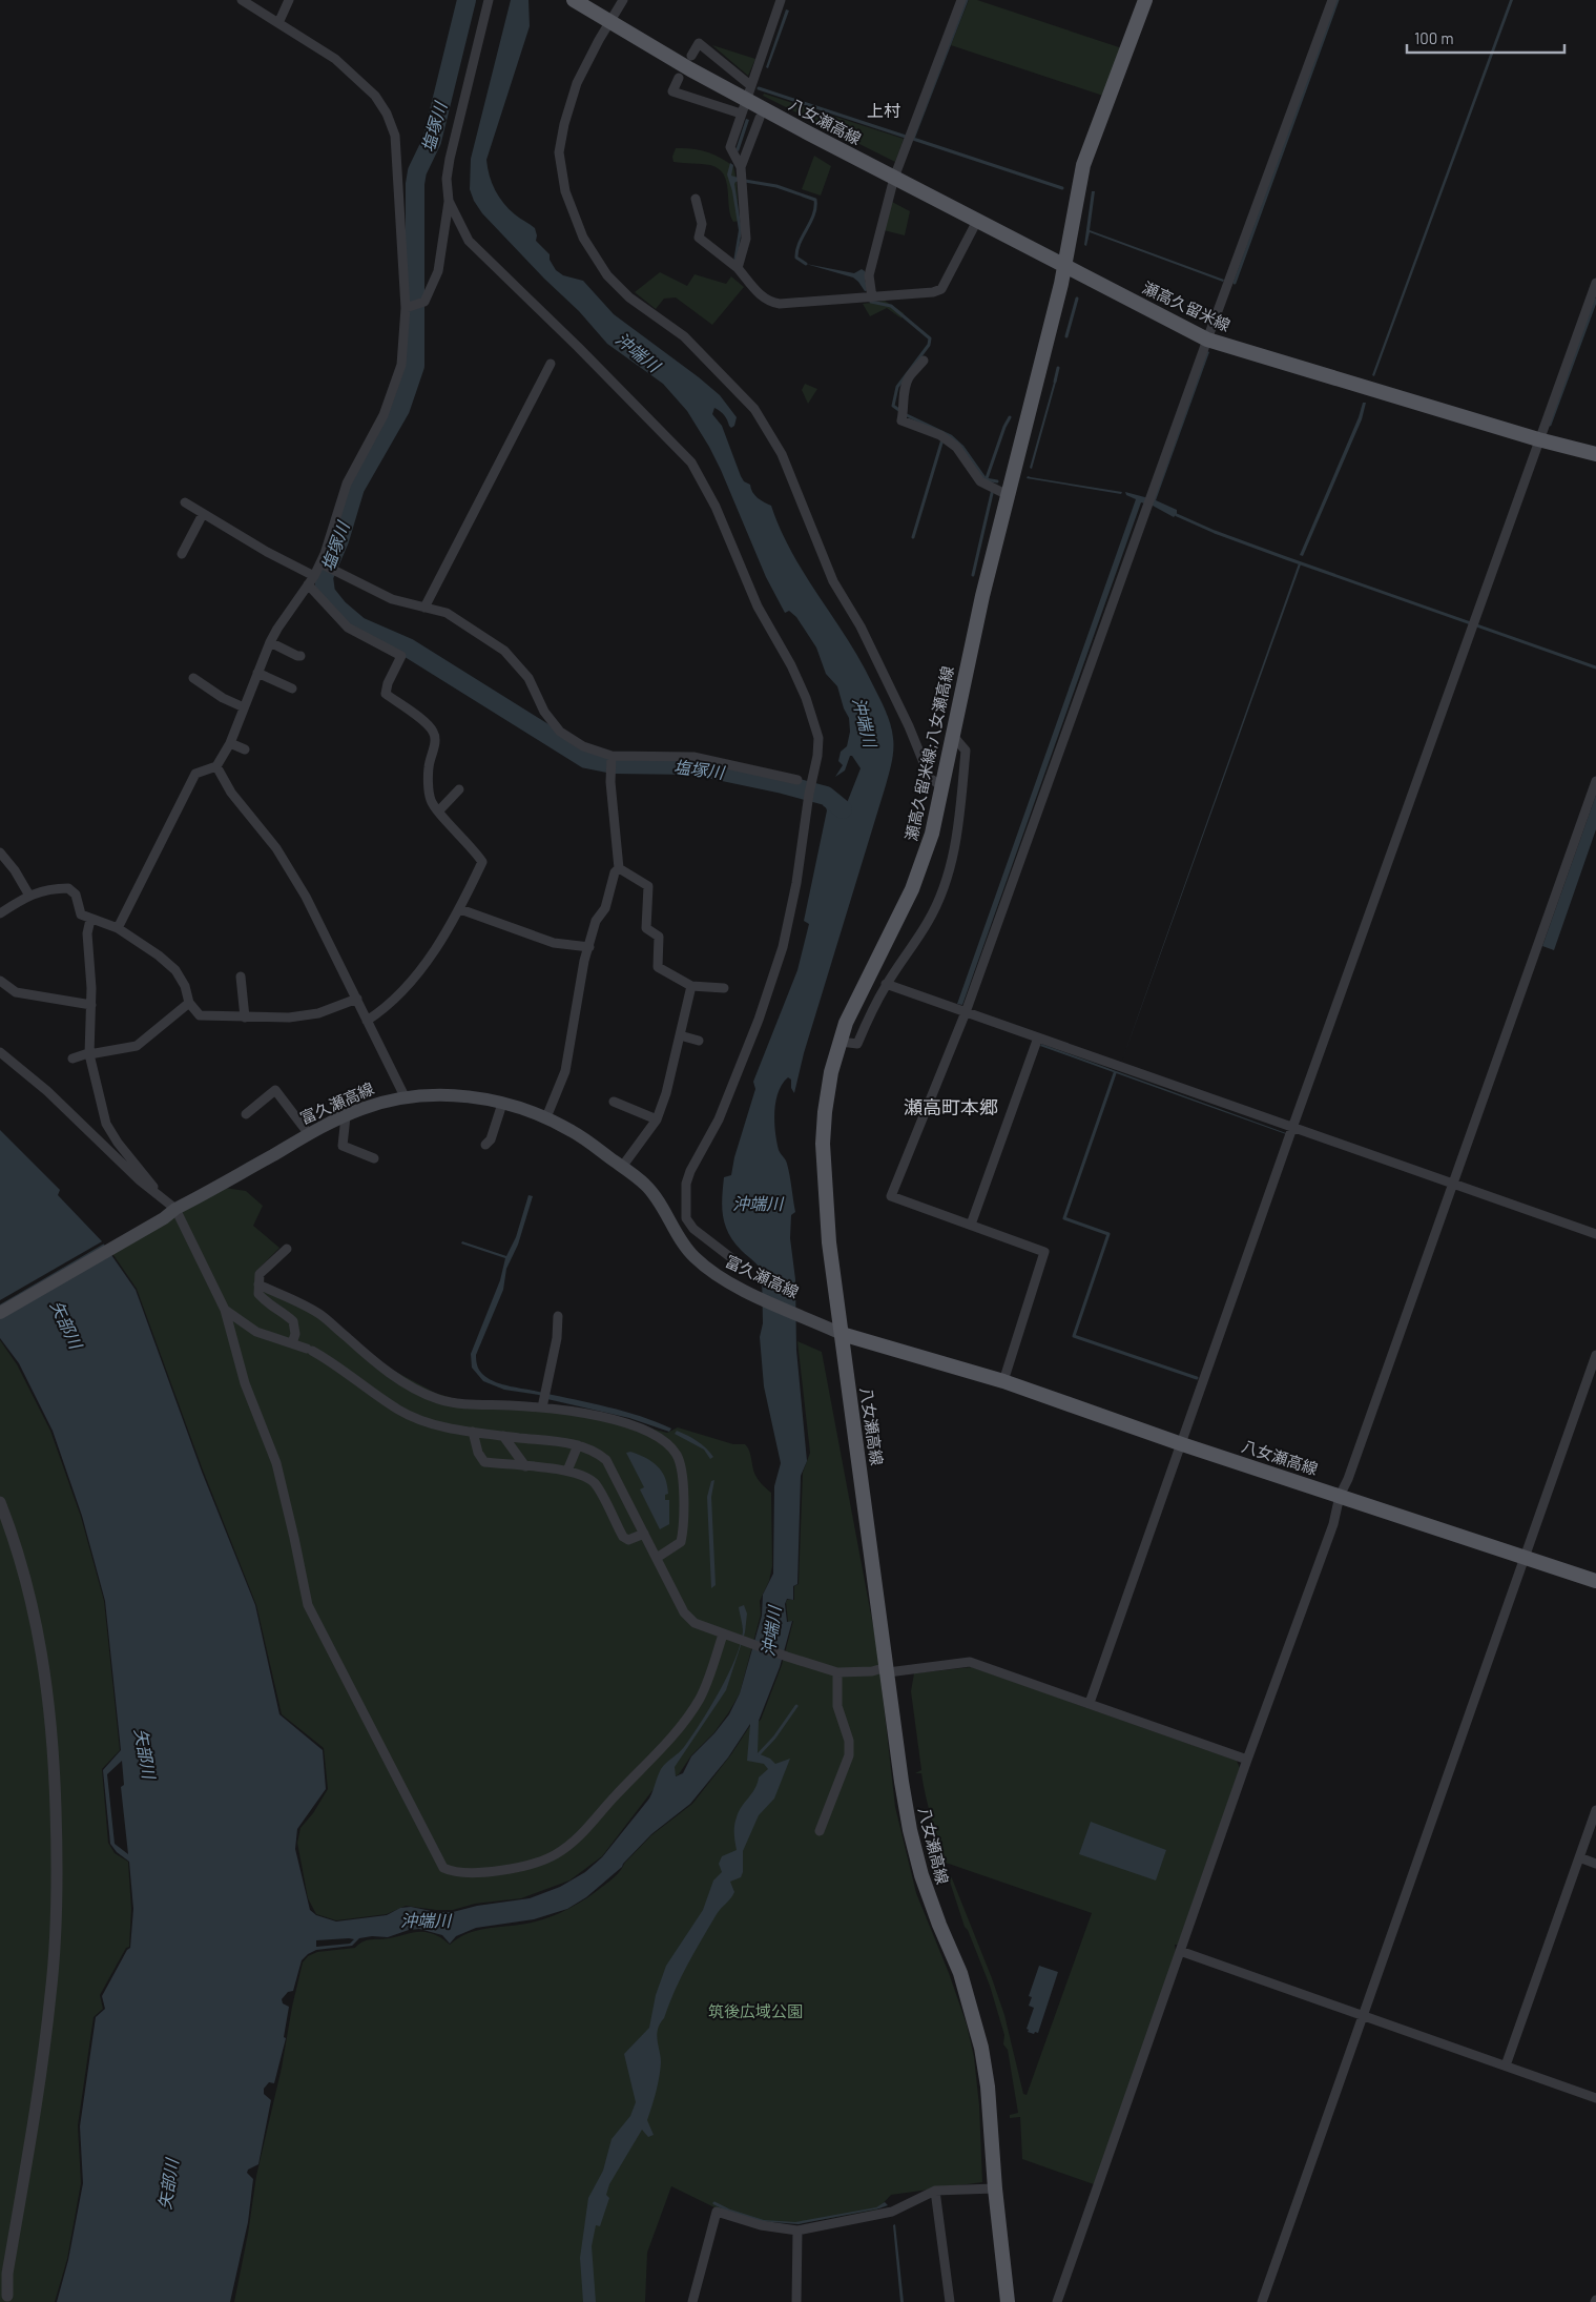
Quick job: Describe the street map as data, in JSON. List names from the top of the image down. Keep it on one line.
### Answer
{"streets":{"main road":["八女瀬高線","瀬高久留米線","瀬高久留米線;八女瀬高線","富久瀬高線"]},"crossings":[["八女瀬高線","瀬高久留米線"],["八女瀬高線","瀬高久留米線;八女瀬高線"],["八女瀬高線","富久瀬高線"],["瀬高久留米線","瀬高久留米線;八女瀬高線"],["瀬高久留米線;八女瀬高線","富久瀬高線"]],"districts":["上村","瀬高町本郷"],"water":["塩塚川","沖端川","矢部川"],"parks":["筑後広域公園"],"scale_bar":"100 m"}
